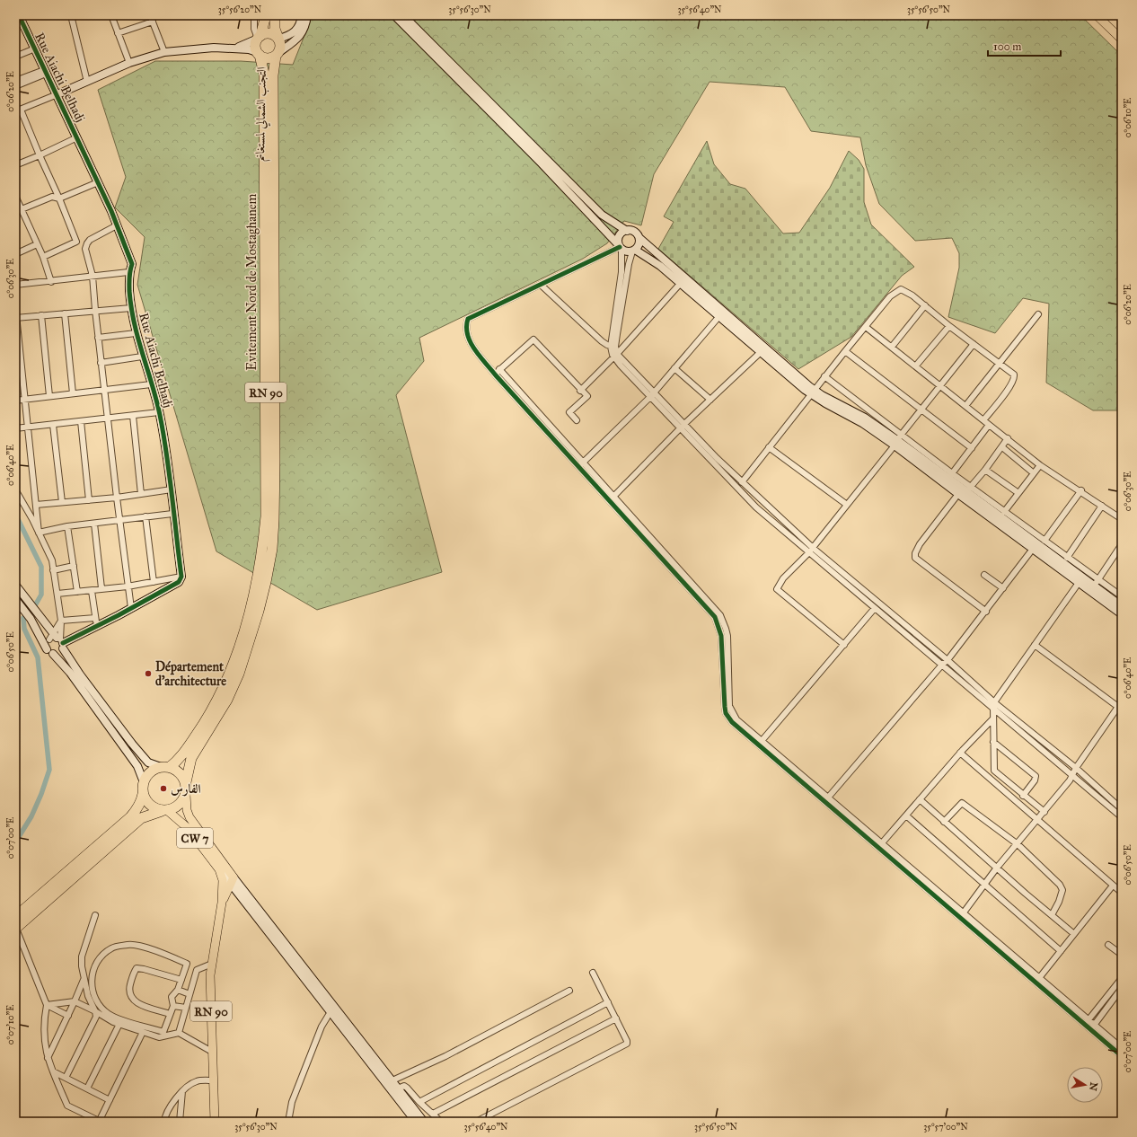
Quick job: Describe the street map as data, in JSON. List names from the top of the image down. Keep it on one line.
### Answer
{"streets":{"highway":["التجنب الشمالي لمستغانم","Evitement Nord de Mostaghanem","RN 90"],"main road":["CW 7"],"street":["Rue Aiachi Belhadj"]},"crossings":[["التجنب الشمالي لمستغانم","Evitement Nord de Mostaghanem"],["Evitement Nord de Mostaghanem","CW 7"],["RN 90","CW 7"]],"places":["Département d'architecture","الفارس"],"scale_bar":"100 m","north":"right","coordinates":["35°56'20\"N","35°56'30\"N","35°56'40\"N","35°56'50\"N","0°06'20\"E","0°06'10\"E","0°06'30\"E","0°06'40\"E","0°06'50\"E","0°07'00\"E","0°07'10\"E","35°57'00\"N"]}
